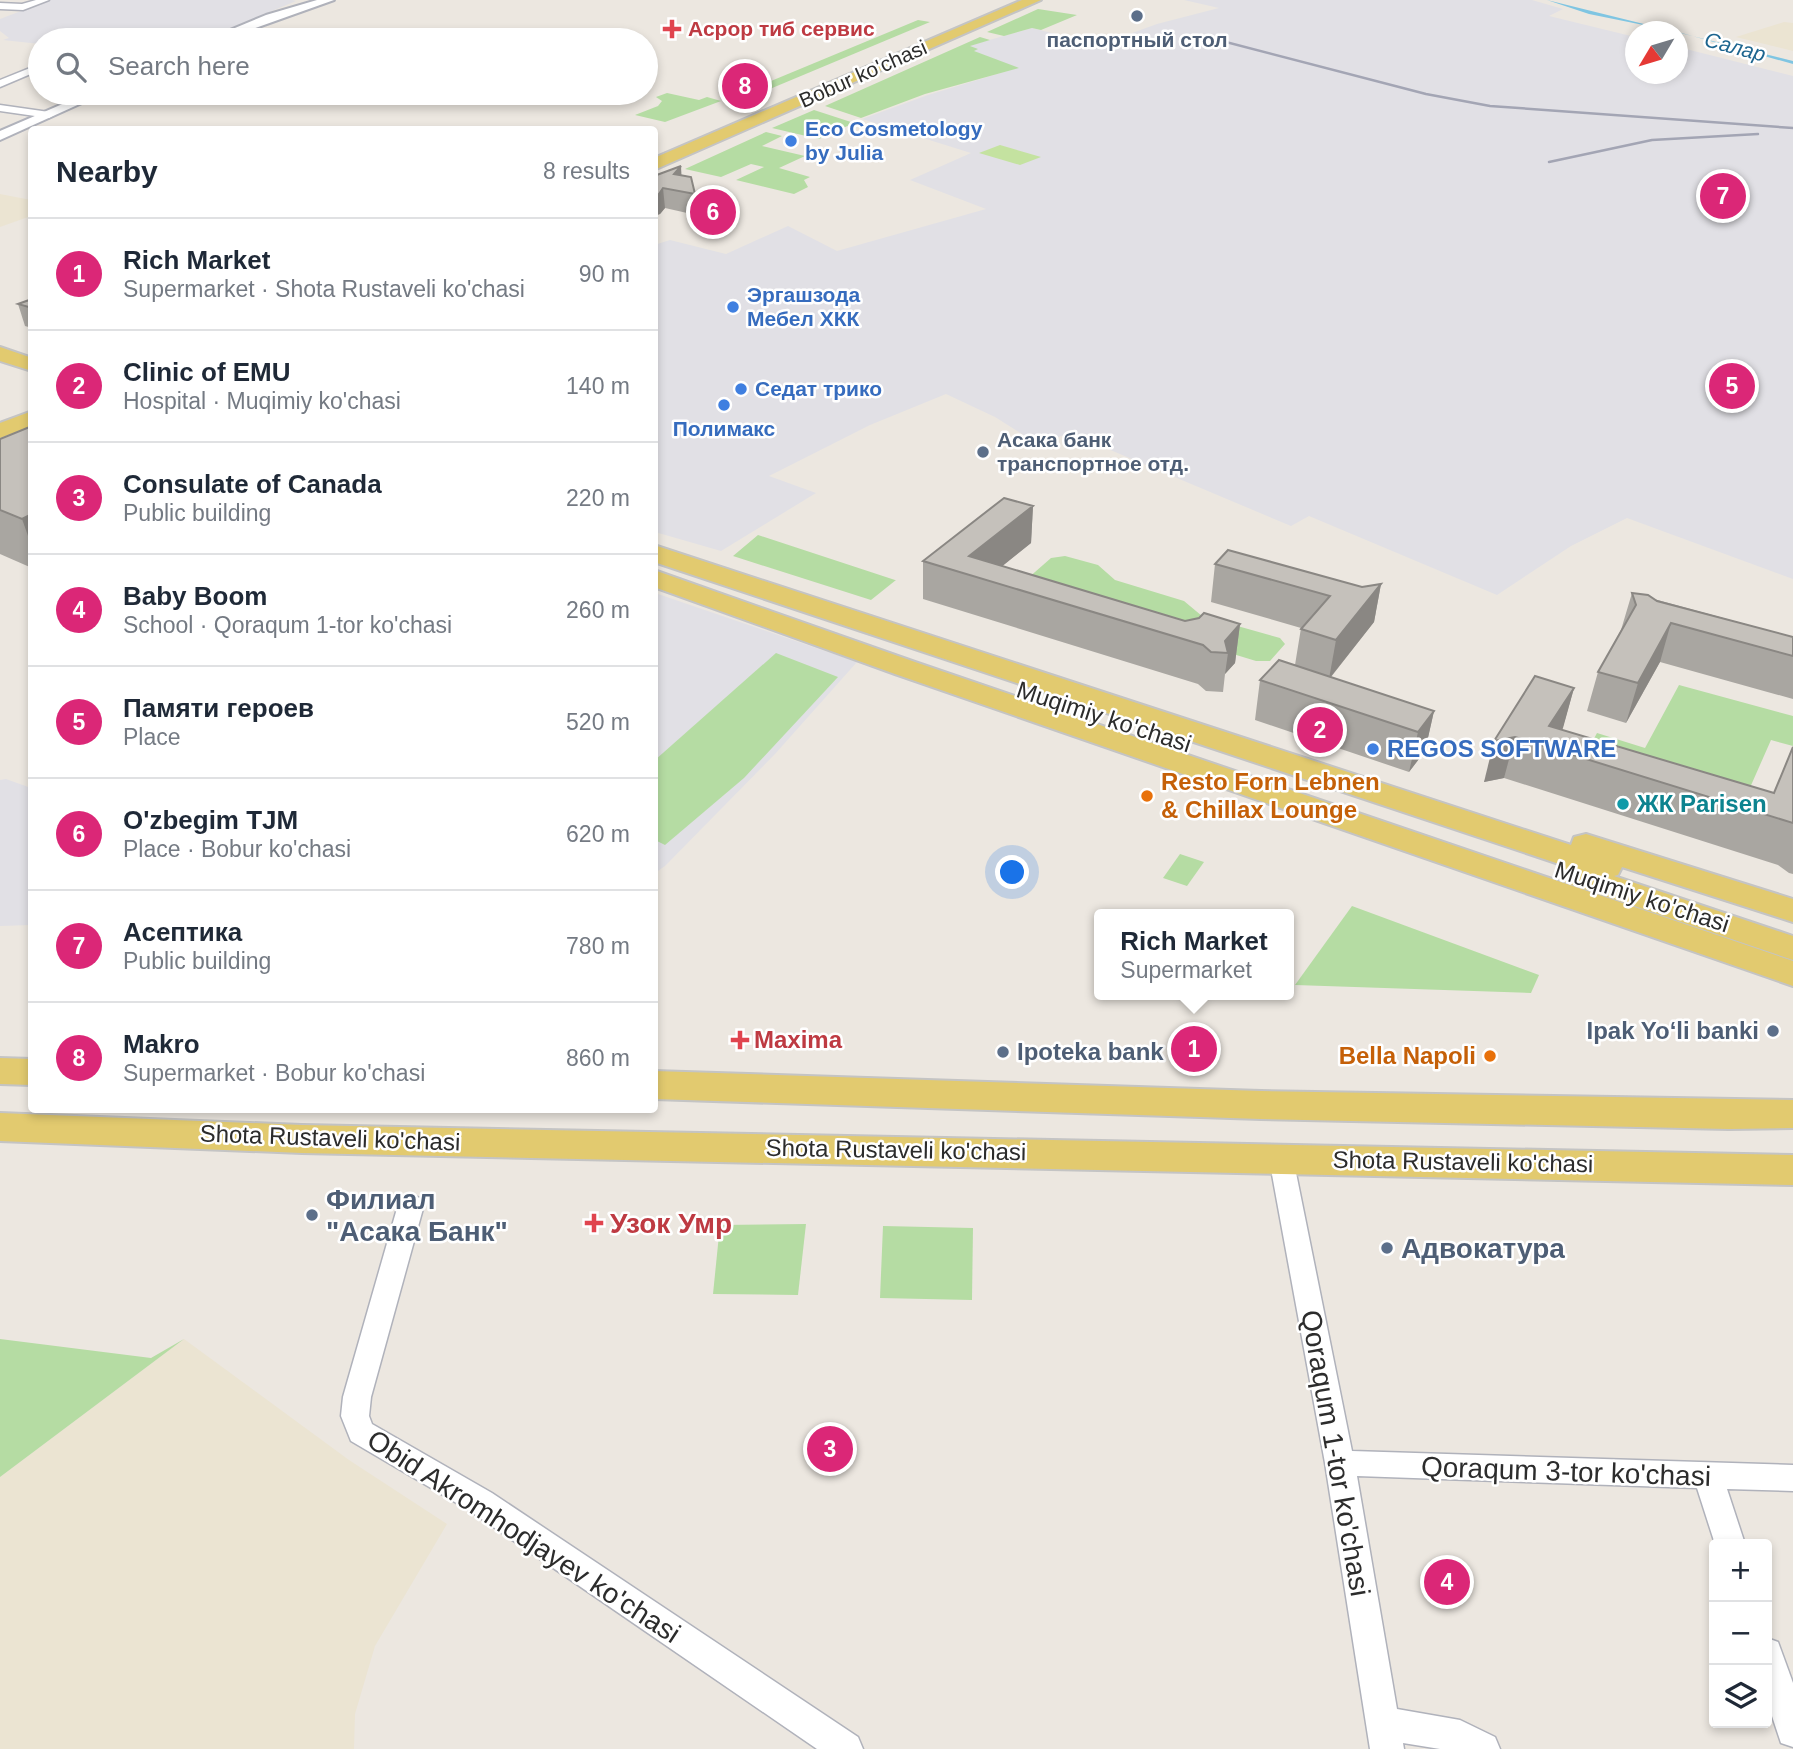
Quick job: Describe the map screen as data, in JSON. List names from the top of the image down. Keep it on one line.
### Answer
{"streets":{"main road":["Bobur ko'chasi","Muqimiy ko'chasi","Shota Rustaveli ko'chasi"],"street":["Qoraqum 1-tor ko'chasi","Qoraqum 3-tor ko'chasi","Obid Akromhodjayev ko'chasi"]},"crossings":[["Shota Rustaveli ko'chasi","Qoraqum 1-tor ko'chasi"],["Qoraqum 1-tor ko'chasi","Qoraqum 3-tor ko'chasi"]],"water":["Салар"],"places":{"other":["паспортный стол","Eco Cosmetology by Julia","Эргашзода Мебел ХКК","Седат трико","Полимакс","Асака банк транспортное отд.","REGOS SOFTWARE","Resto Forn Lebnen & Chillax Lounge","ЖК Parisen","Ipak Yoʻli banki","Ipoteka bank","Bella Napoli","Филиал \"Асака Банк\"","Адвокатура"],"health":["Асрор тиб сервис","Maxima","Узок Умр"]},"north":"bottom left","page":{"search":"Search here","pins":["8","7","6","5","2","1","3","4"],"heading":["Nearby","8 results"],"list":[{"mark":"1","name":"Rich Market","note":"Supermarket · Shota Rustaveli ko'chasi","value":"90 m"},{"mark":"2","name":"Clinic of EMU","note":"Hospital · Muqimiy ko'chasi","value":"140 m"},{"mark":"3","name":"Consulate of Canada","note":"Public building","value":"220 m"},{"mark":"4","name":"Baby Boom","note":"School · Qoraqum 1-tor ko'chasi","value":"260 m"},{"mark":"5","name":"Памяти героев","note":"Place","value":"520 m"},{"mark":"6","name":"O'zbegim TJM","note":"Place · Bobur ko'chasi","value":"620 m"},{"mark":"7","name":"Асептика","note":"Public building","value":"780 m"},{"mark":"8","name":"Makro","note":"Supermarket · Bobur ko'chasi","value":"860 m"}],"popup":["Rich Market","Supermarket"],"map_buttons":["+","−"]}}
